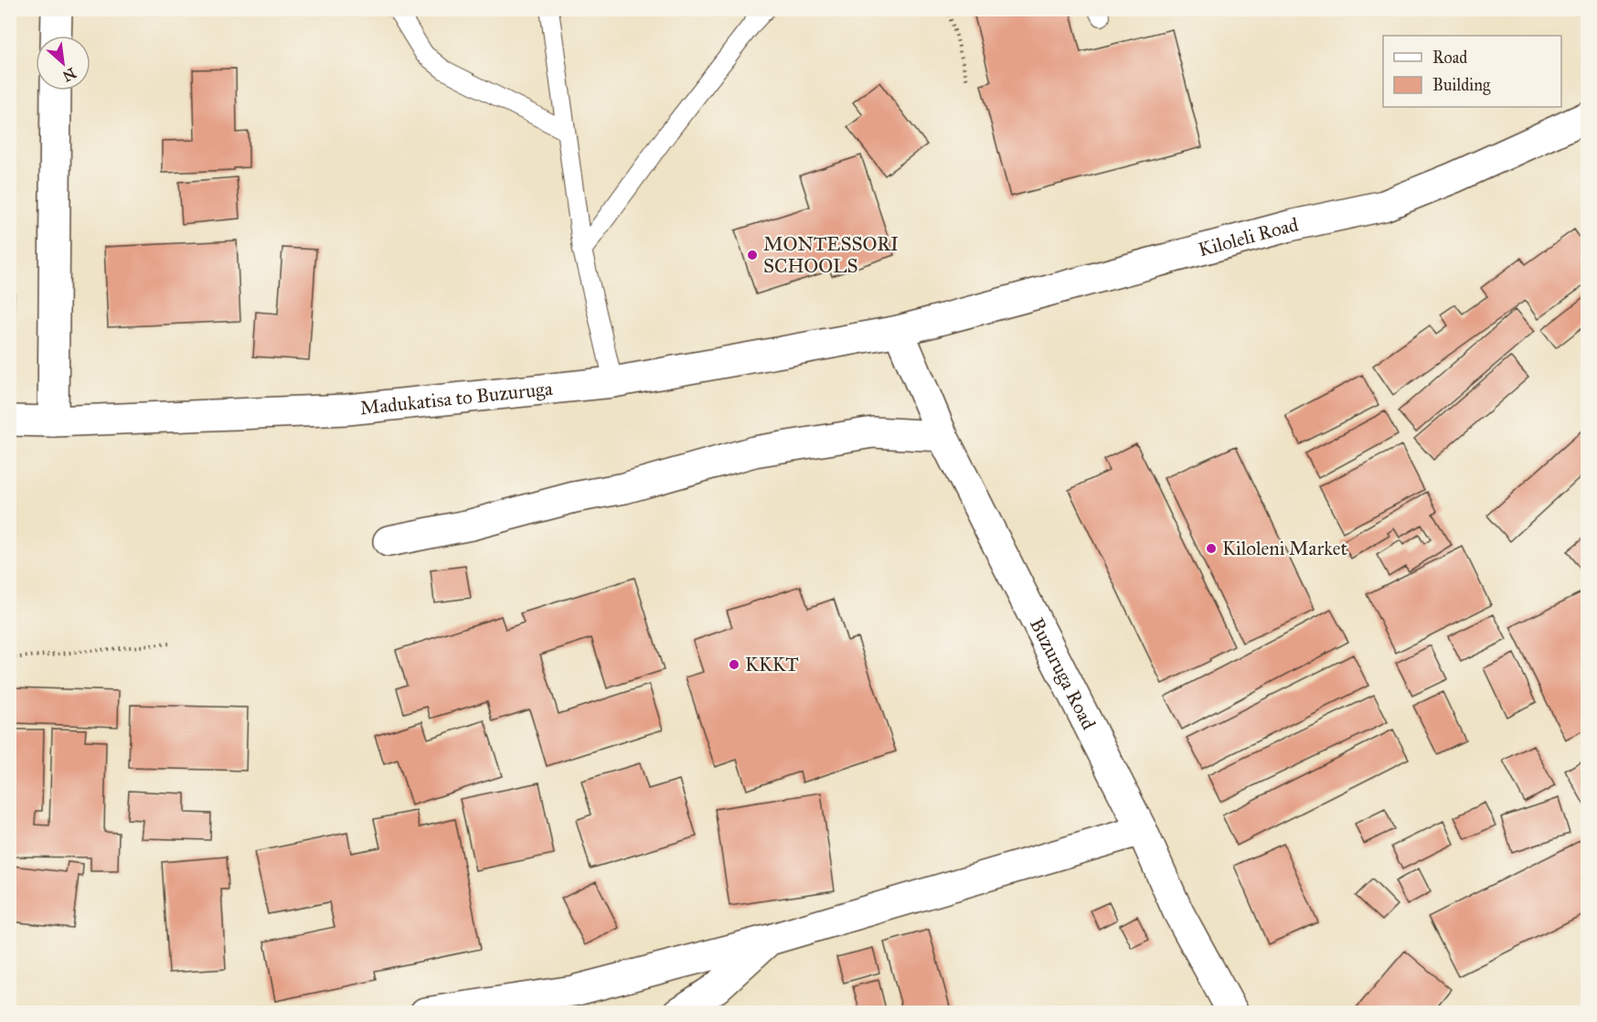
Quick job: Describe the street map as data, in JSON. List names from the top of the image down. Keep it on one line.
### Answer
{"streets":{"main road":["Kiloleli Road","Madukatisa to Buzuruga","Buzuruga Road"]},"crossings":[["Kiloleli Road","Madukatisa to Buzuruga"],["Kiloleli Road","Buzuruga Road"],["Madukatisa to Buzuruga","Buzuruga Road"]],"places":["MONTESSORI SCHOOLS","Kiloleni Market","KKKT"],"legend":["Road","Building"],"north":"bottom right"}
